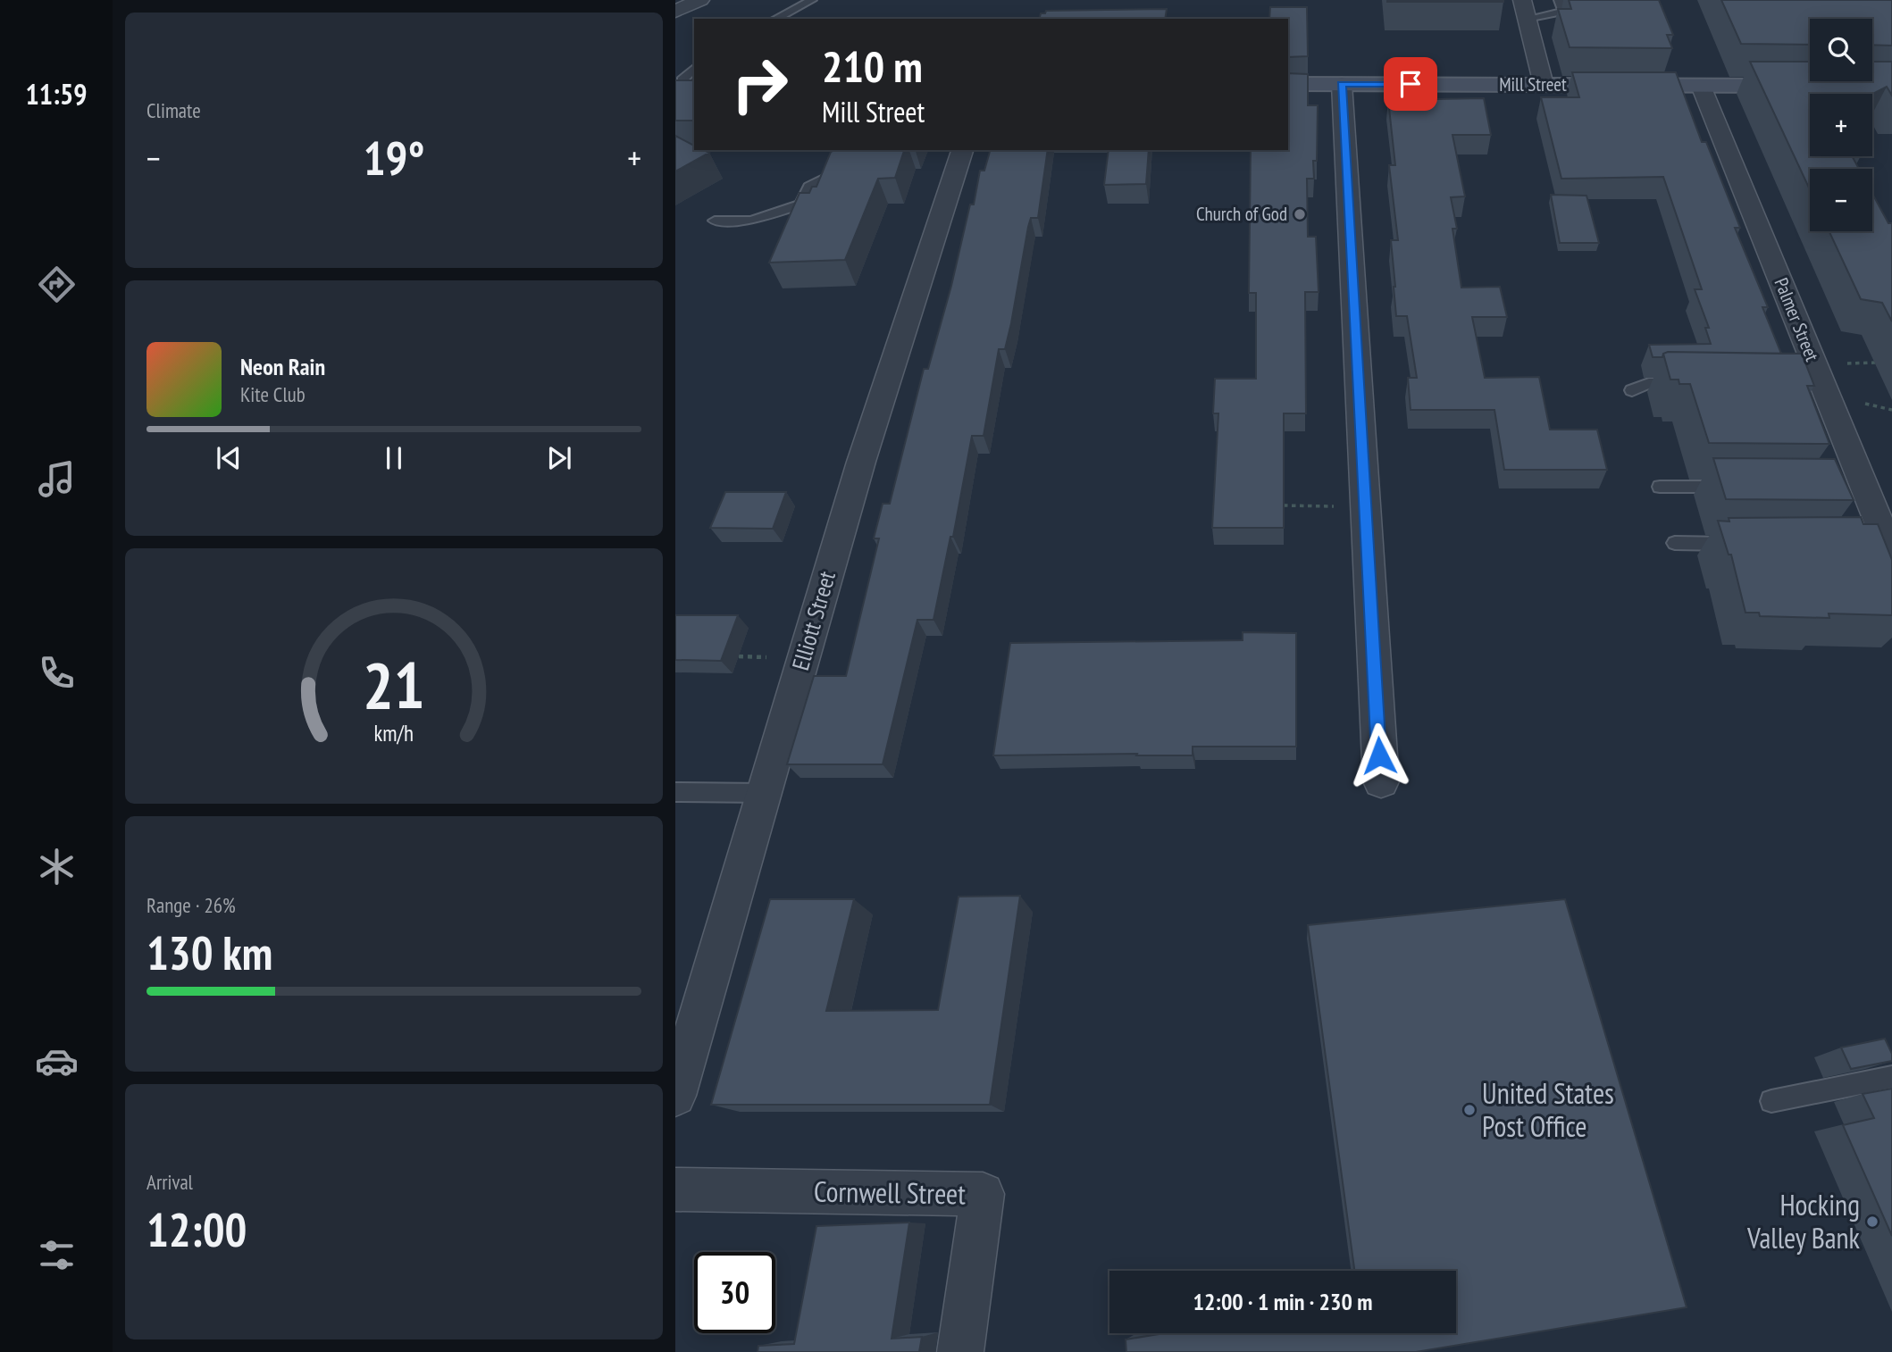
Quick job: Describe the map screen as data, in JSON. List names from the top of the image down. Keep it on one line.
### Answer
{"streets":{"street":["Mill Street","Palmer Street","Elliott Street","Cornwell Street"]},"crossings":[["Mill Street","Palmer Street"]],"places":["Church of God","United States Post Office","Hocking Valley Bank"],"page":{"tabs":"11:59","tile":["Climate",["Range · 26%","130 km"],["Arrival","12:00"]],"map_buttons":["+","−"],"turn":["210 m","Mill Street"],"heat":["−","19°","+"],"song":["Neon Rain","Kite Club"],"limit":"30","trip":"12:00 · 1 min · 230 m","gauge":["21","km/h"]}}
